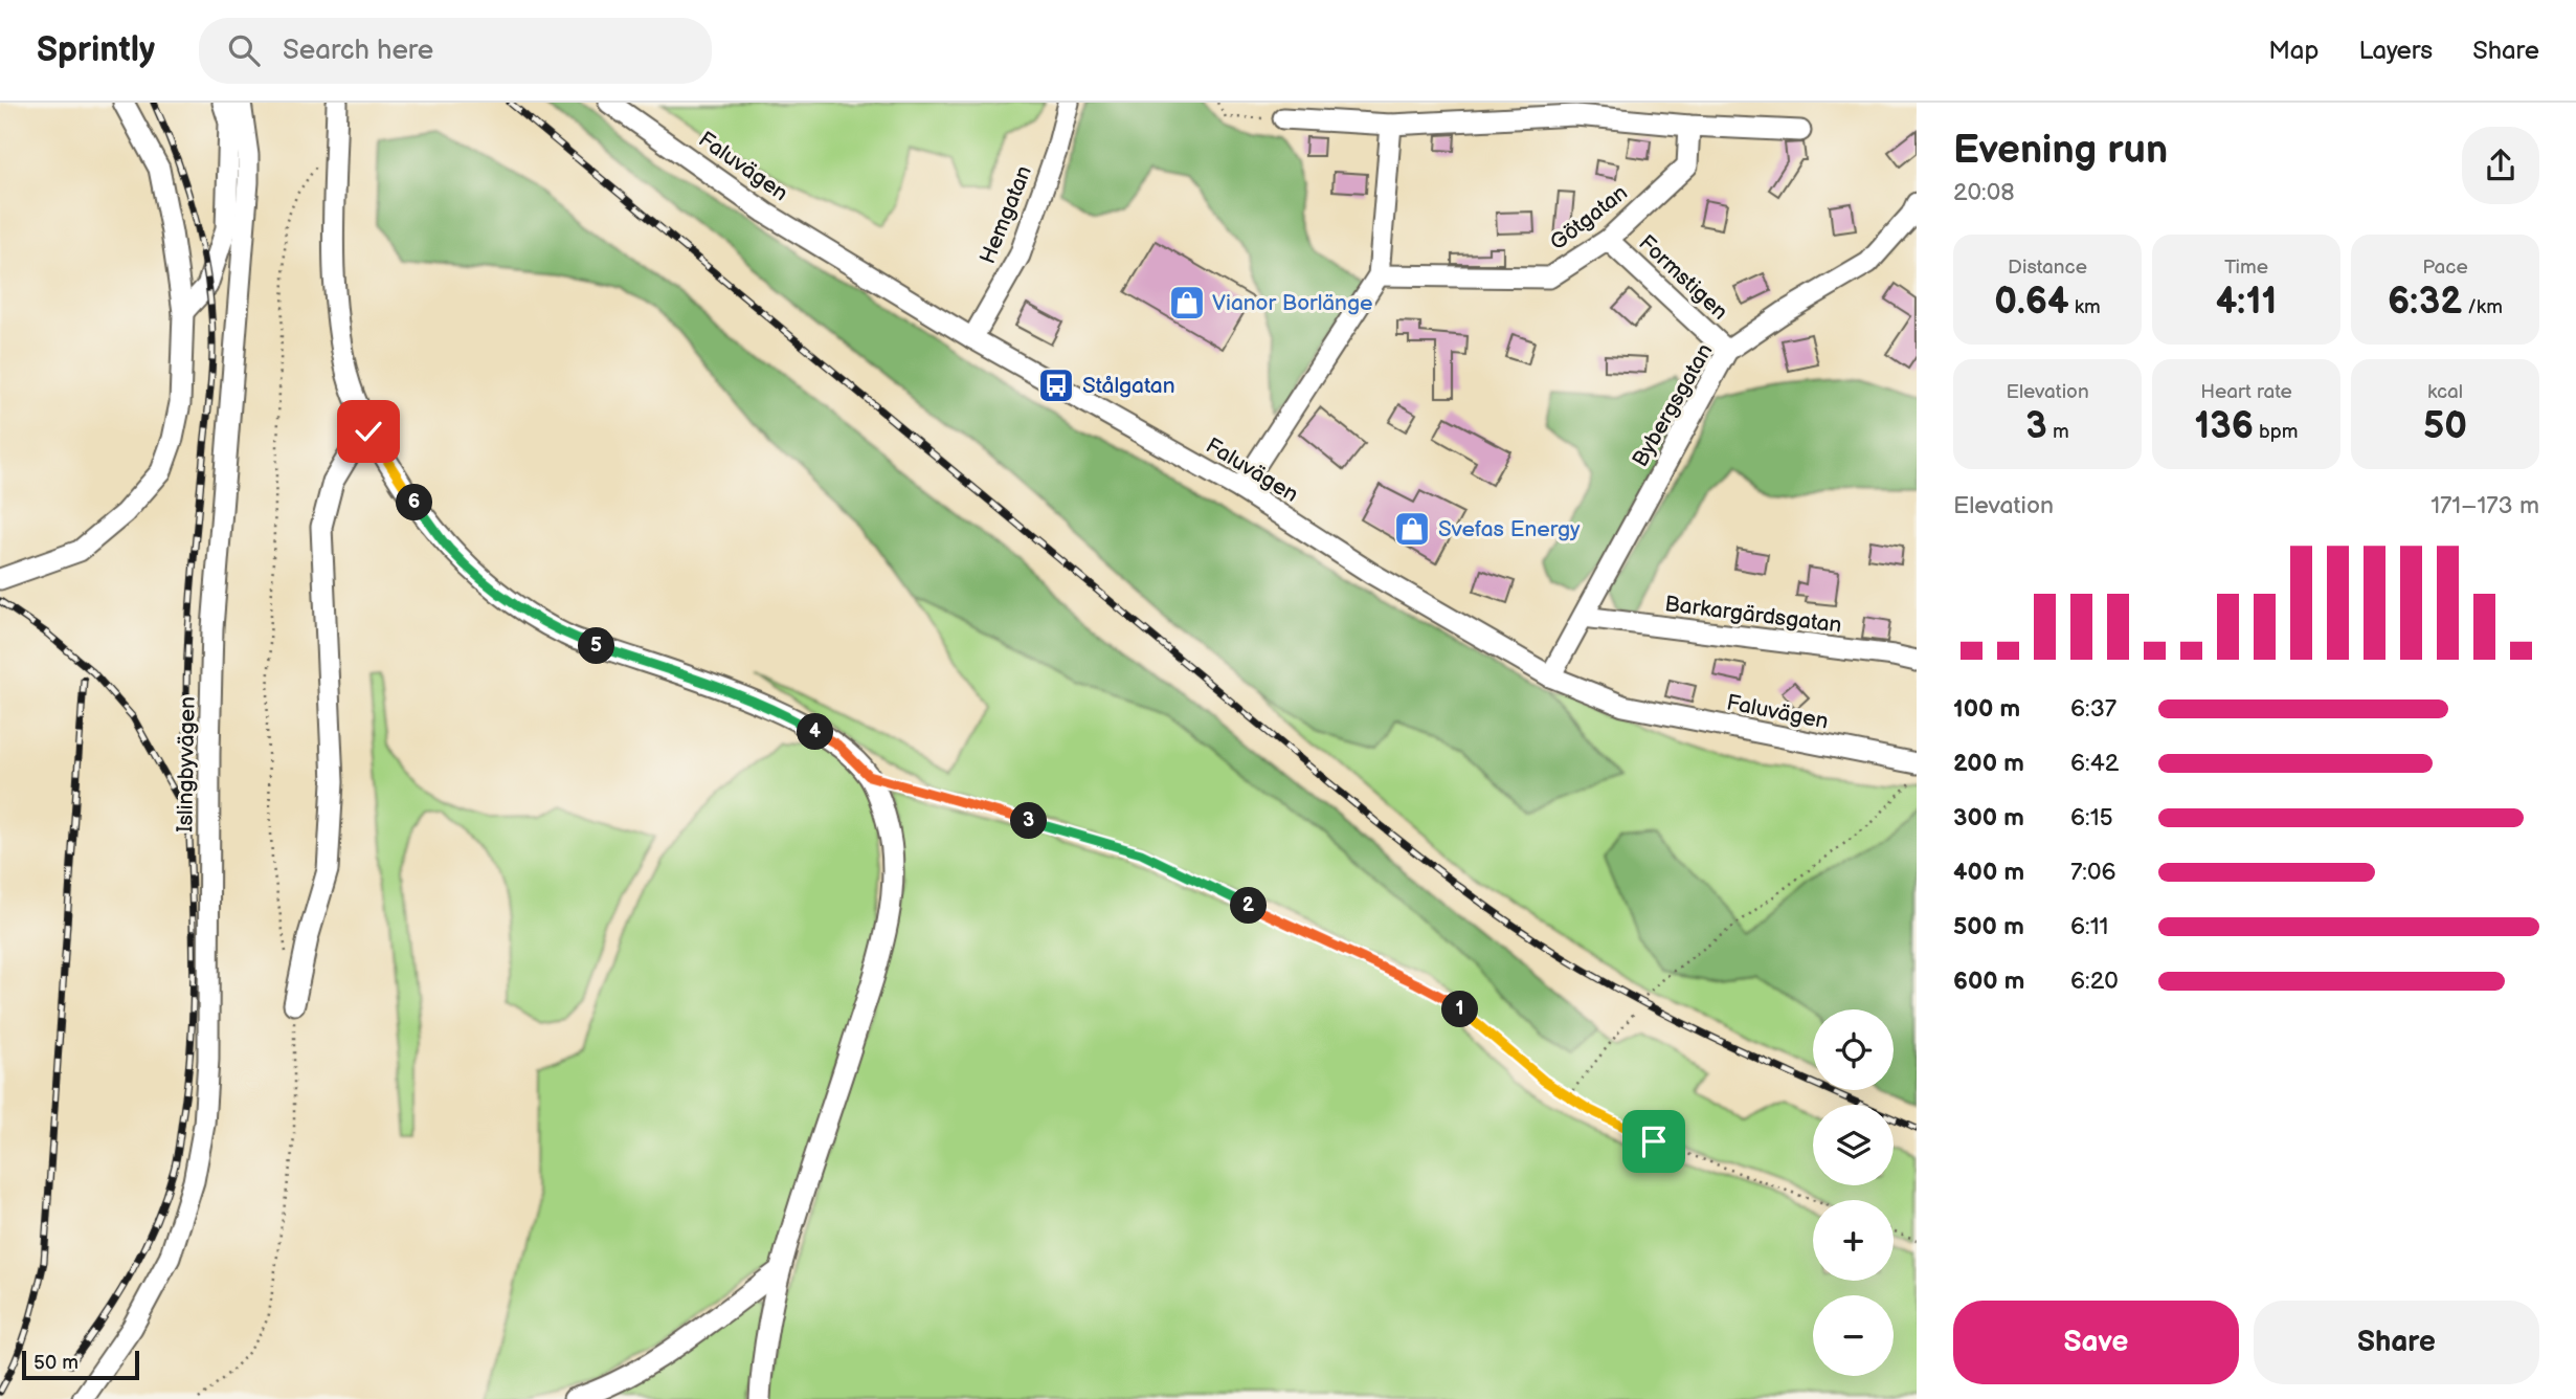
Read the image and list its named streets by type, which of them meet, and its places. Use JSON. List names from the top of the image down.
{
  "streets": {
    "street": [
      "Faluvägen",
      "Hemgatan",
      "Götgatan",
      "Formstigen",
      "Bybergsgatan",
      "Barkargärdsgatan",
      "Islingbyvägen"
    ]
  },
  "crossings": [
    ["Faluvägen", "Hemgatan"],
    ["Götgatan", "Formstigen"],
    ["Formstigen", "Bybergsgatan"],
    ["Bybergsgatan", "Barkargärdsgatan"]
  ],
  "places": {
    "shop": ["Vianor Borlänge", "Svefas Energy"],
    "bus stop": ["Stålgatan"]
  },
  "scale_bar": "50 m",
  "page": {
    "header": "Sprintly",
    "search": "Search here",
    "nav": ["Map", "Layers", "Share"],
    "heading": ["Evening run", "20:08"],
    "stats": [
      ["Distance", "0.64 km"],
      ["Time", "4:11"],
      ["Pace", "6:32 /km"],
      ["Elevation", "3 m"],
      ["Heart rate", "136 bpm"],
      ["kcal", "50"]
    ],
    "chart": ["Elevation", "171–173 m"],
    "pins": [
      "6",
      "5",
      "4",
      "3",
      "2",
      "1"
    ],
    "list": [
      {
        "name": "100 m",
        "note": "6:37"
      },
      {
        "name": "200 m",
        "note": "6:42"
      },
      {
        "name": "300 m",
        "note": "6:15"
      },
      {
        "name": "400 m",
        "note": "7:06"
      },
      {
        "name": "500 m",
        "note": "6:11"
      },
      {
        "name": "600 m",
        "note": "6:20"
      }
    ],
    "map_buttons": ["+", "−"],
    "buttons": ["Save", "Share"],
    "scale": "50 m"
  }
}
